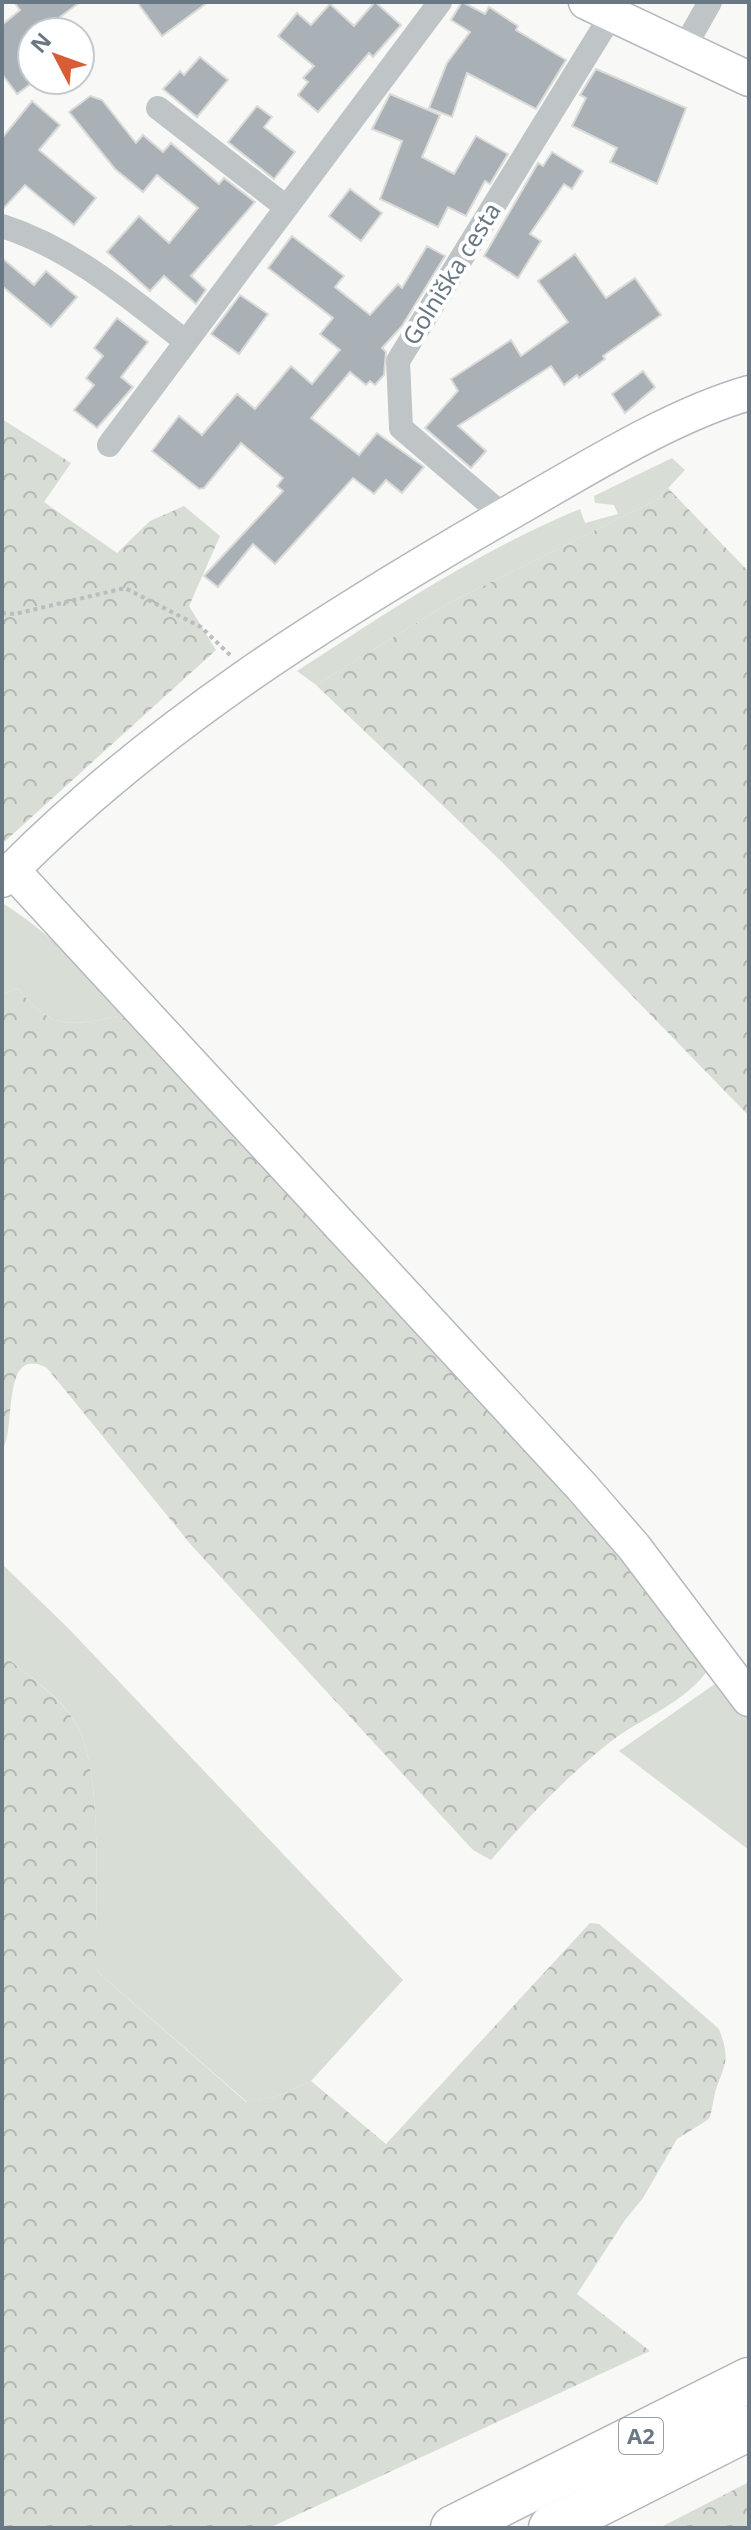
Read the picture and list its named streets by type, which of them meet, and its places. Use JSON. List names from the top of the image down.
{
  "streets": {
    "highway": ["A2"],
    "street": ["Golniška cesta"]
  },
  "north": "top left"
}
